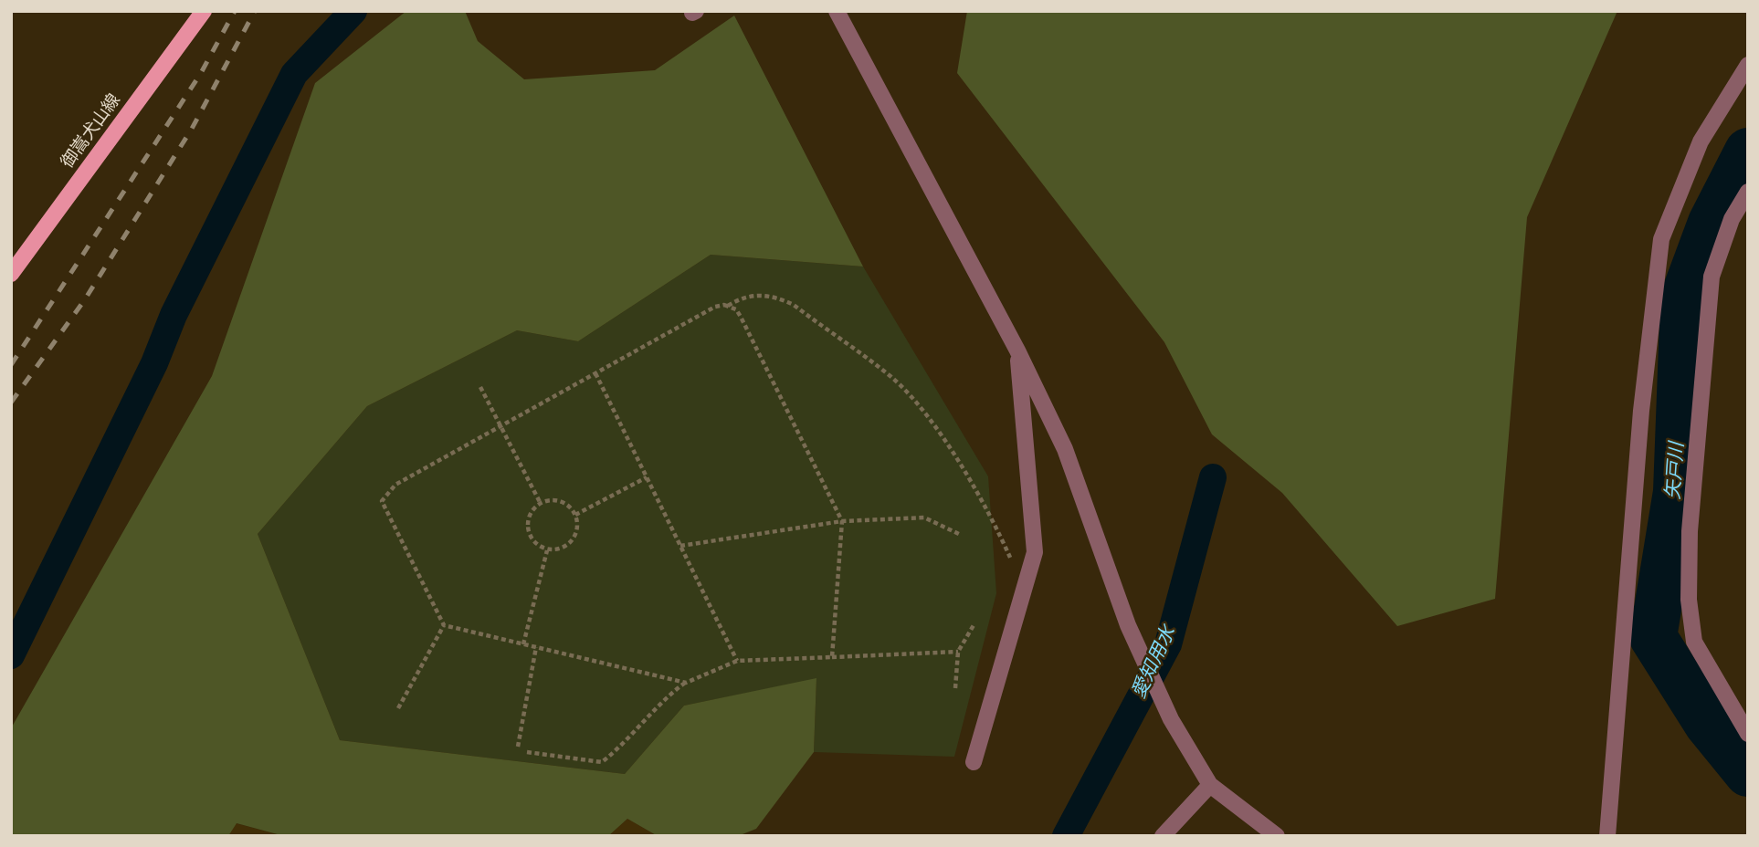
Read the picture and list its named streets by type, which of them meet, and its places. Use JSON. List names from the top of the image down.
{
  "streets": {
    "main road": ["御嵩犬山線"]
  },
  "water": ["矢戸川", "愛知用水"]
}
